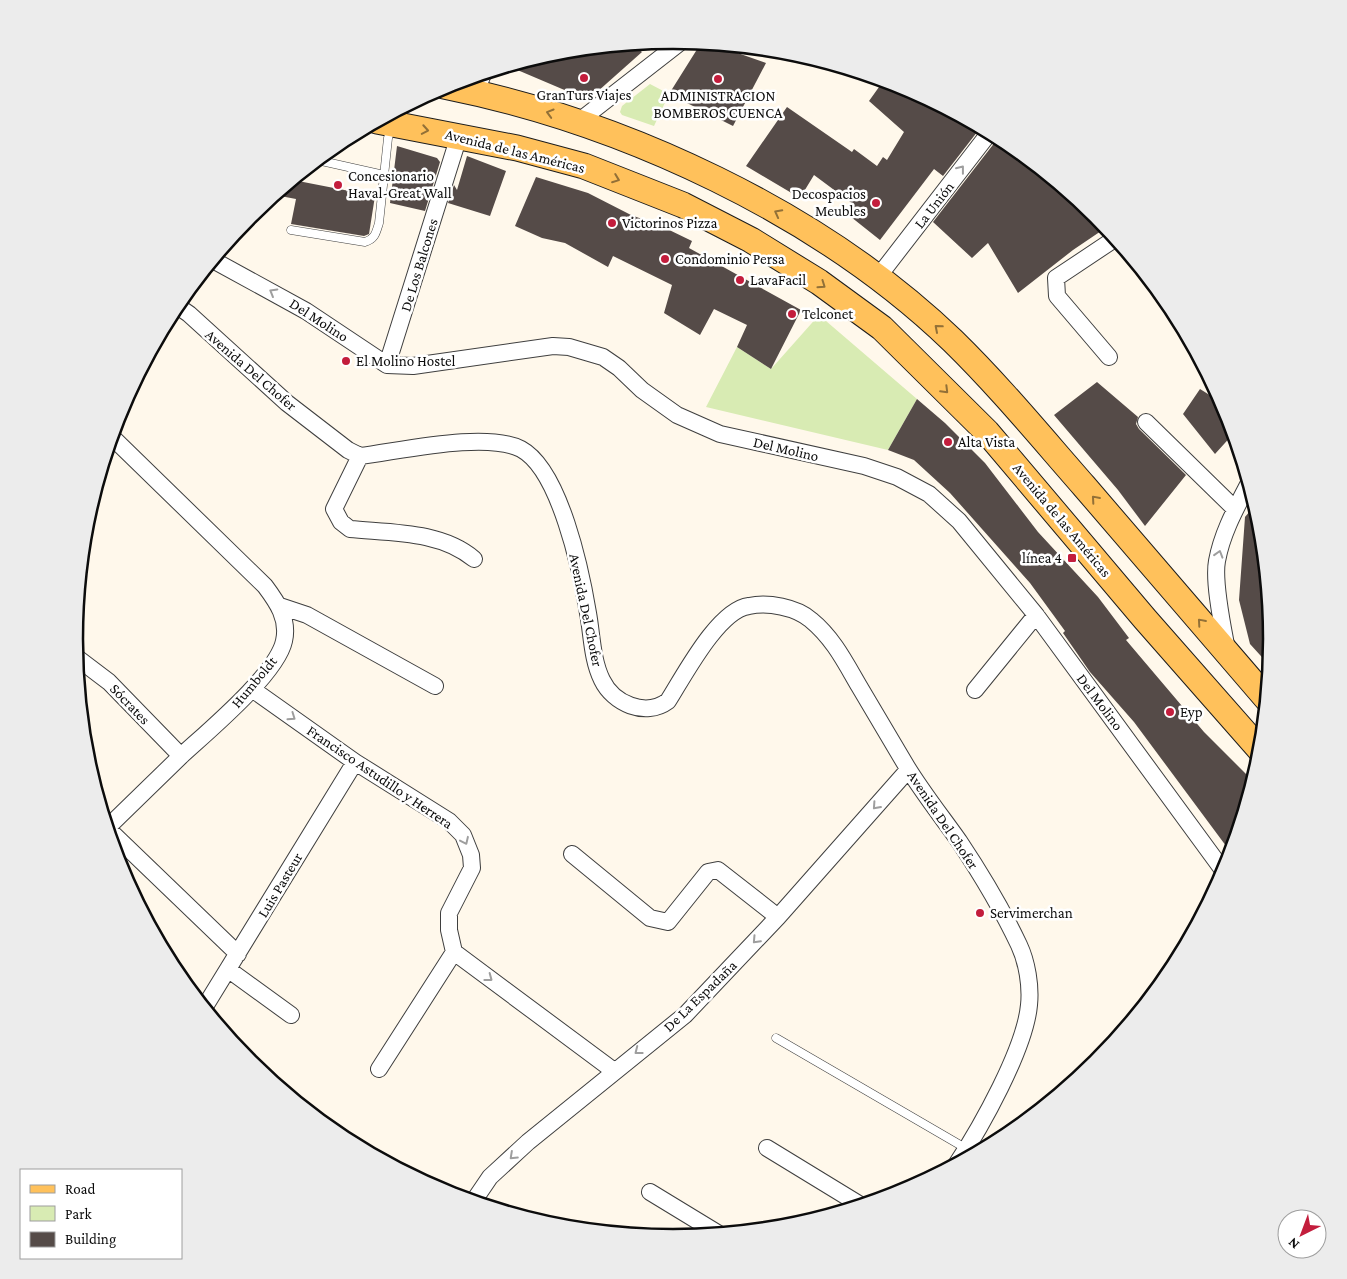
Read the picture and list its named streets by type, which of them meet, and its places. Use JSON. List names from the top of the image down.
{
  "streets": {
    "main road": ["Avenida de las Américas"],
    "street": [
      "La Unión",
      "De Los Balcones",
      "Del Molino",
      "Avenida Del Chofer",
      "Humboldt",
      "Sócrates",
      "Francisco Astudillo y Herrera",
      "Luis Pasteur",
      "De La Espadaña"
    ]
  },
  "crossings": [
    ["Avenida de las Américas", "De Los Balcones"],
    ["De Los Balcones", "Del Molino"],
    ["Avenida Del Chofer", "De La Espadaña"],
    ["Humboldt", "Sócrates"],
    ["Humboldt", "Francisco Astudillo y Herrera"],
    ["Francisco Astudillo y Herrera", "Luis Pasteur"]
  ],
  "one_way": ["La Unión", "De La Espadaña"],
  "places": {
    "other": [
      "GranTurs Viajes",
      "ADMINISTRACION BOMBEROS CUENCA",
      "Concesionario Haval-Great Wall",
      "Decospacios Meubles",
      "Victorinos Pizza",
      "Condominio Persa",
      "LavaFacil",
      "Telconet",
      "El Molino Hostel",
      "Alta Vista",
      "Eyp",
      "Servimerchan"
    ],
    "transit": ["línea 4"]
  },
  "legend": ["Road", "Park", "Building"],
  "north": "bottom left"
}
